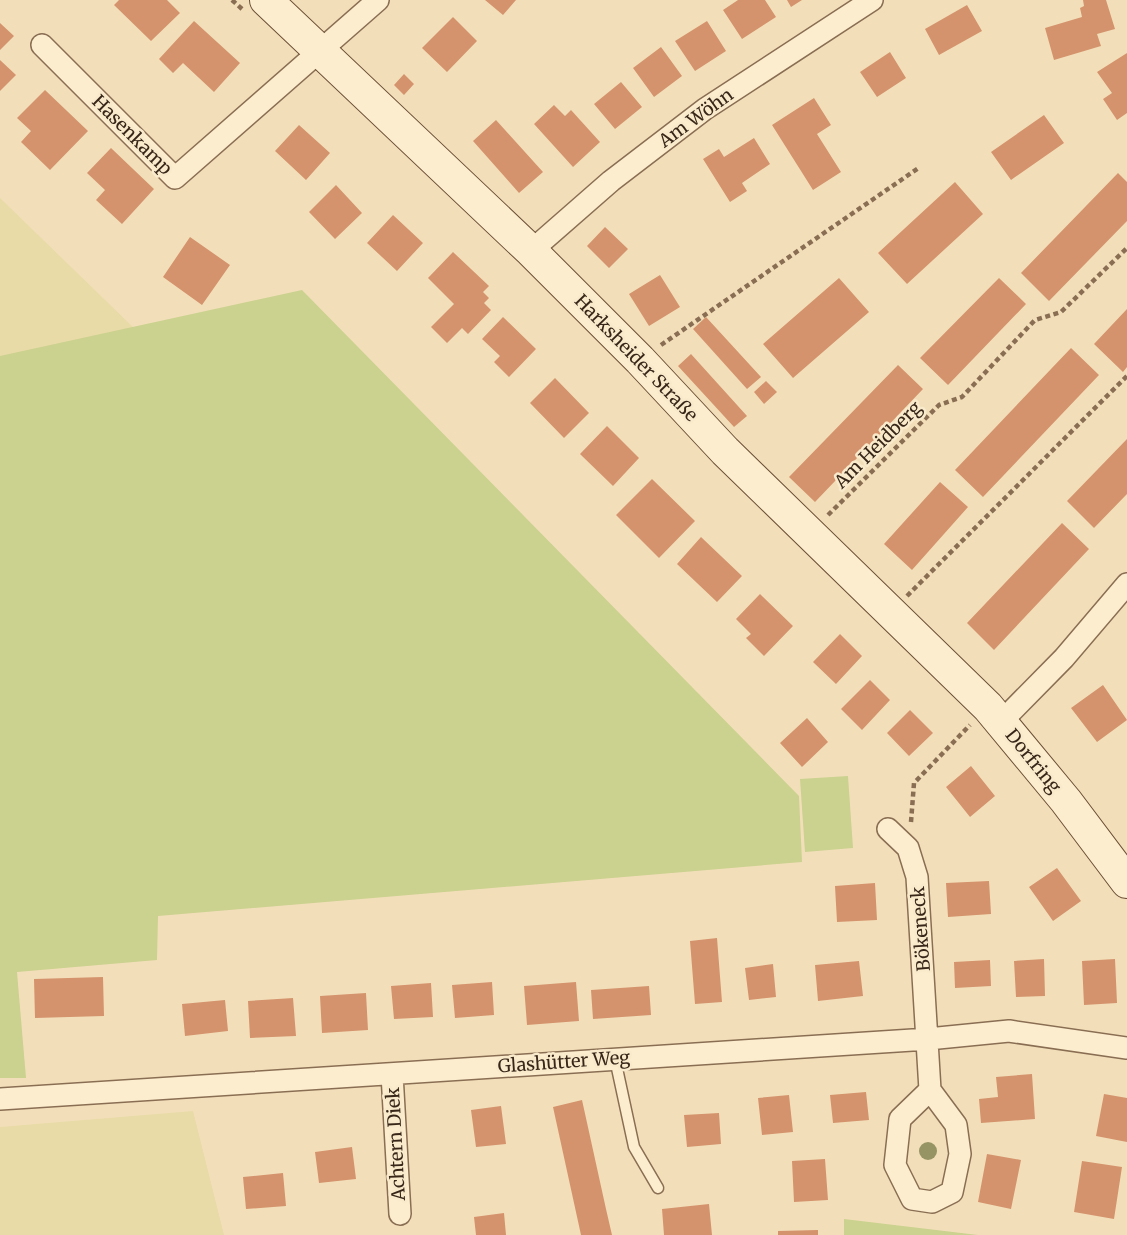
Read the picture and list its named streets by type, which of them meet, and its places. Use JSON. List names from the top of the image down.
{
  "streets": {
    "street": [
      "Am Wöhn",
      "Hasenkamp",
      "Harksheider Straße",
      "Dorfring",
      "Bökeneck",
      "Glashütter Weg",
      "Achtern Diek"
    ],
    "path": ["Am Heidberg"]
  },
  "crossings": [
    ["Am Wöhn", "Harksheider Straße"],
    ["Hasenkamp", "Harksheider Straße"],
    ["Harksheider Straße", "Am Heidberg"],
    ["Harksheider Straße", "Dorfring"],
    ["Bökeneck", "Glashütter Weg"],
    ["Glashütter Weg", "Achtern Diek"]
  ]
}
